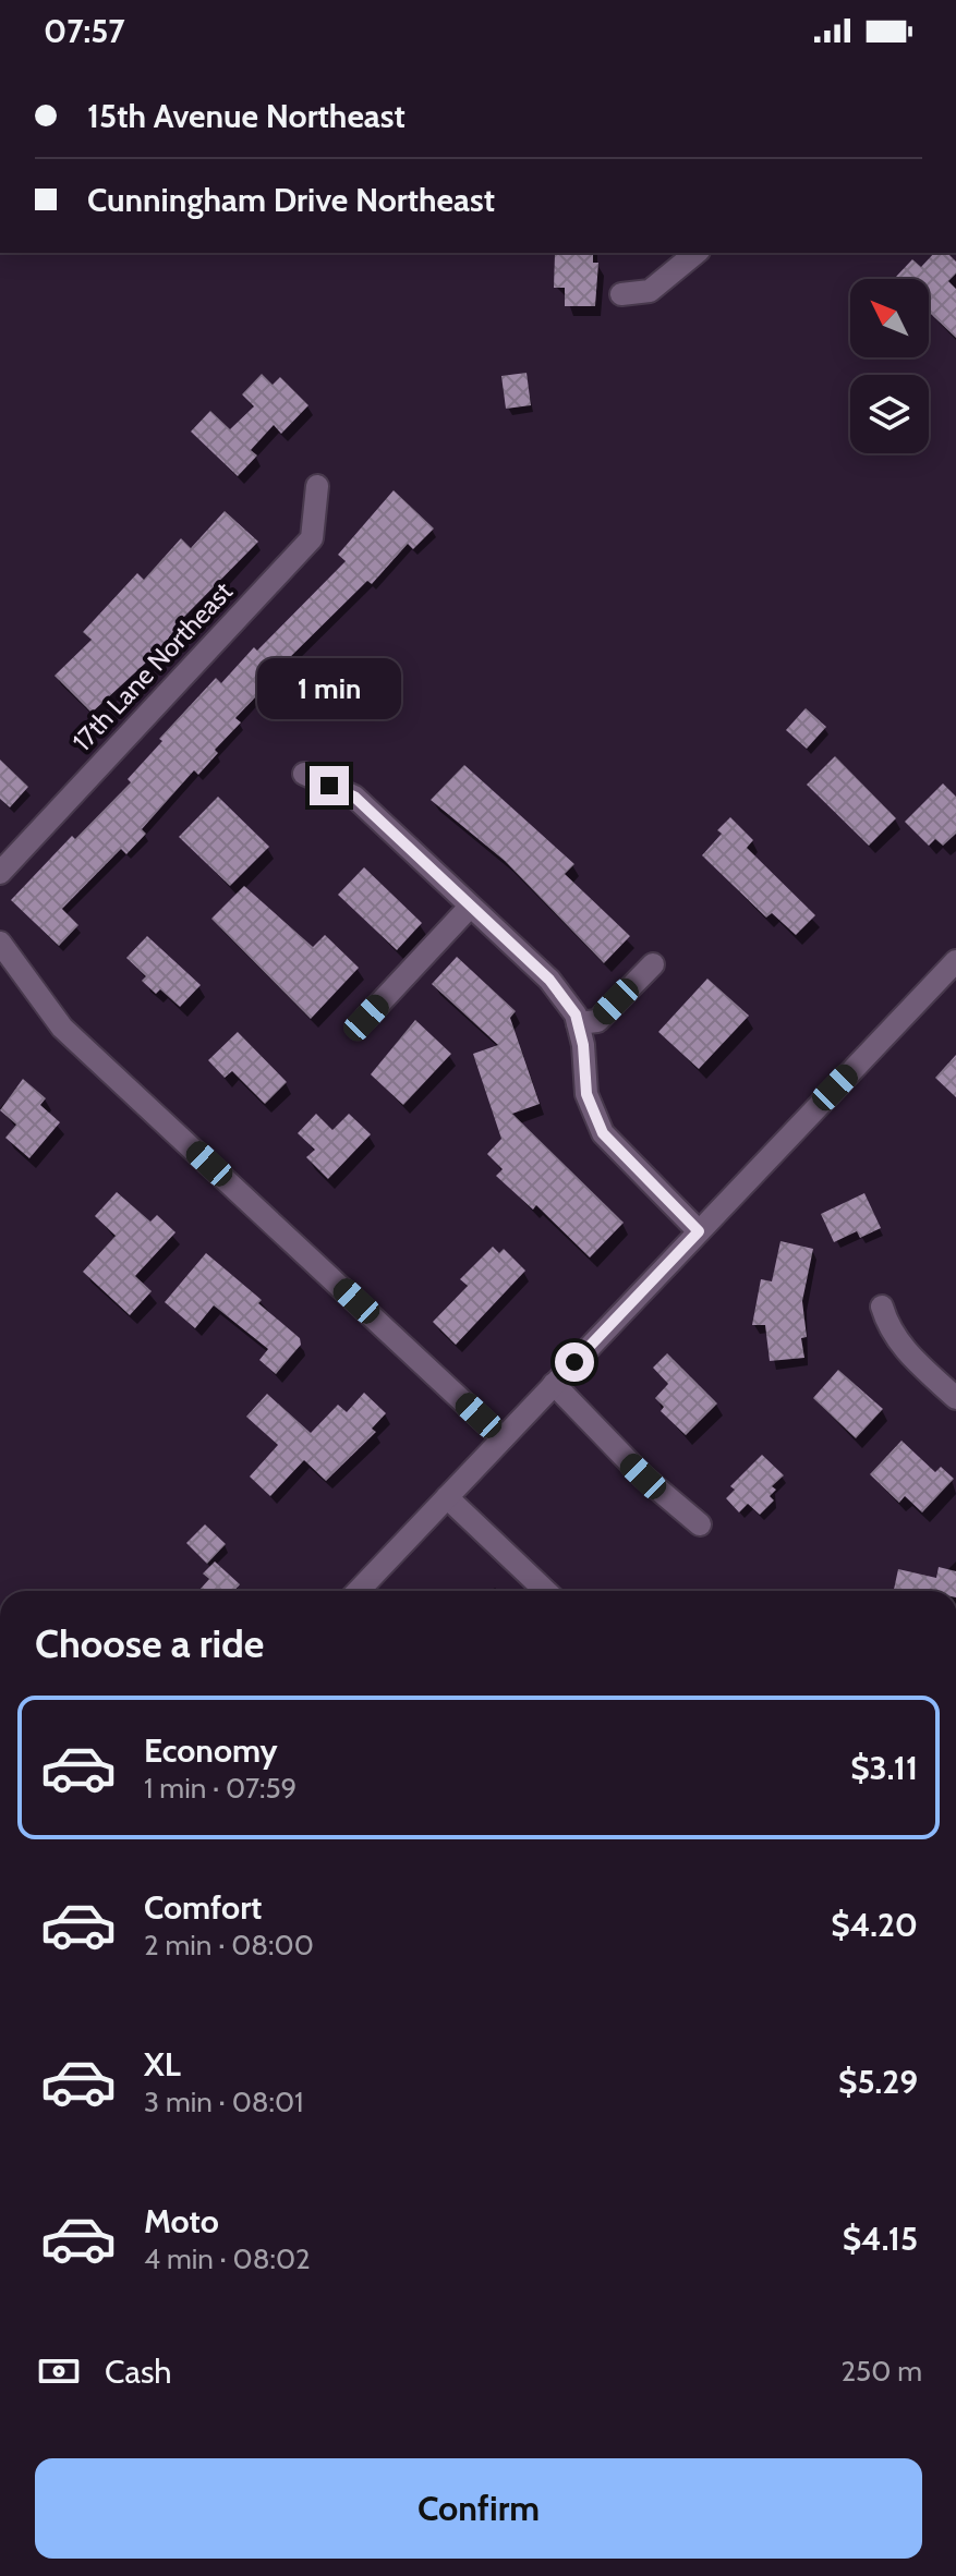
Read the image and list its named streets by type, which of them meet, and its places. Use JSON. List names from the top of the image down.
{
  "streets": {
    "street": ["17th Lane Northeast"]
  },
  "north": "top left",
  "page": {
    "status": "07:57",
    "banner": ["15th Avenue Northeast", "Cunningham Drive Northeast"],
    "bubble": "1 min",
    "heading": "Choose a ride",
    "list": [
      {
        "name": "Economy",
        "note": "1 min · 07:59",
        "value": "$3.11"
      },
      {
        "name": "Comfort",
        "note": "2 min · 08:00",
        "value": "$4.20"
      },
      {
        "name": "XL",
        "note": "3 min · 08:01",
        "value": "$5.29"
      },
      {
        "name": "Moto",
        "note": "4 min · 08:02",
        "value": "$4.15"
      }
    ],
    "pay": ["Cash", "250 m"],
    "buttons": "Confirm"
  }
}
